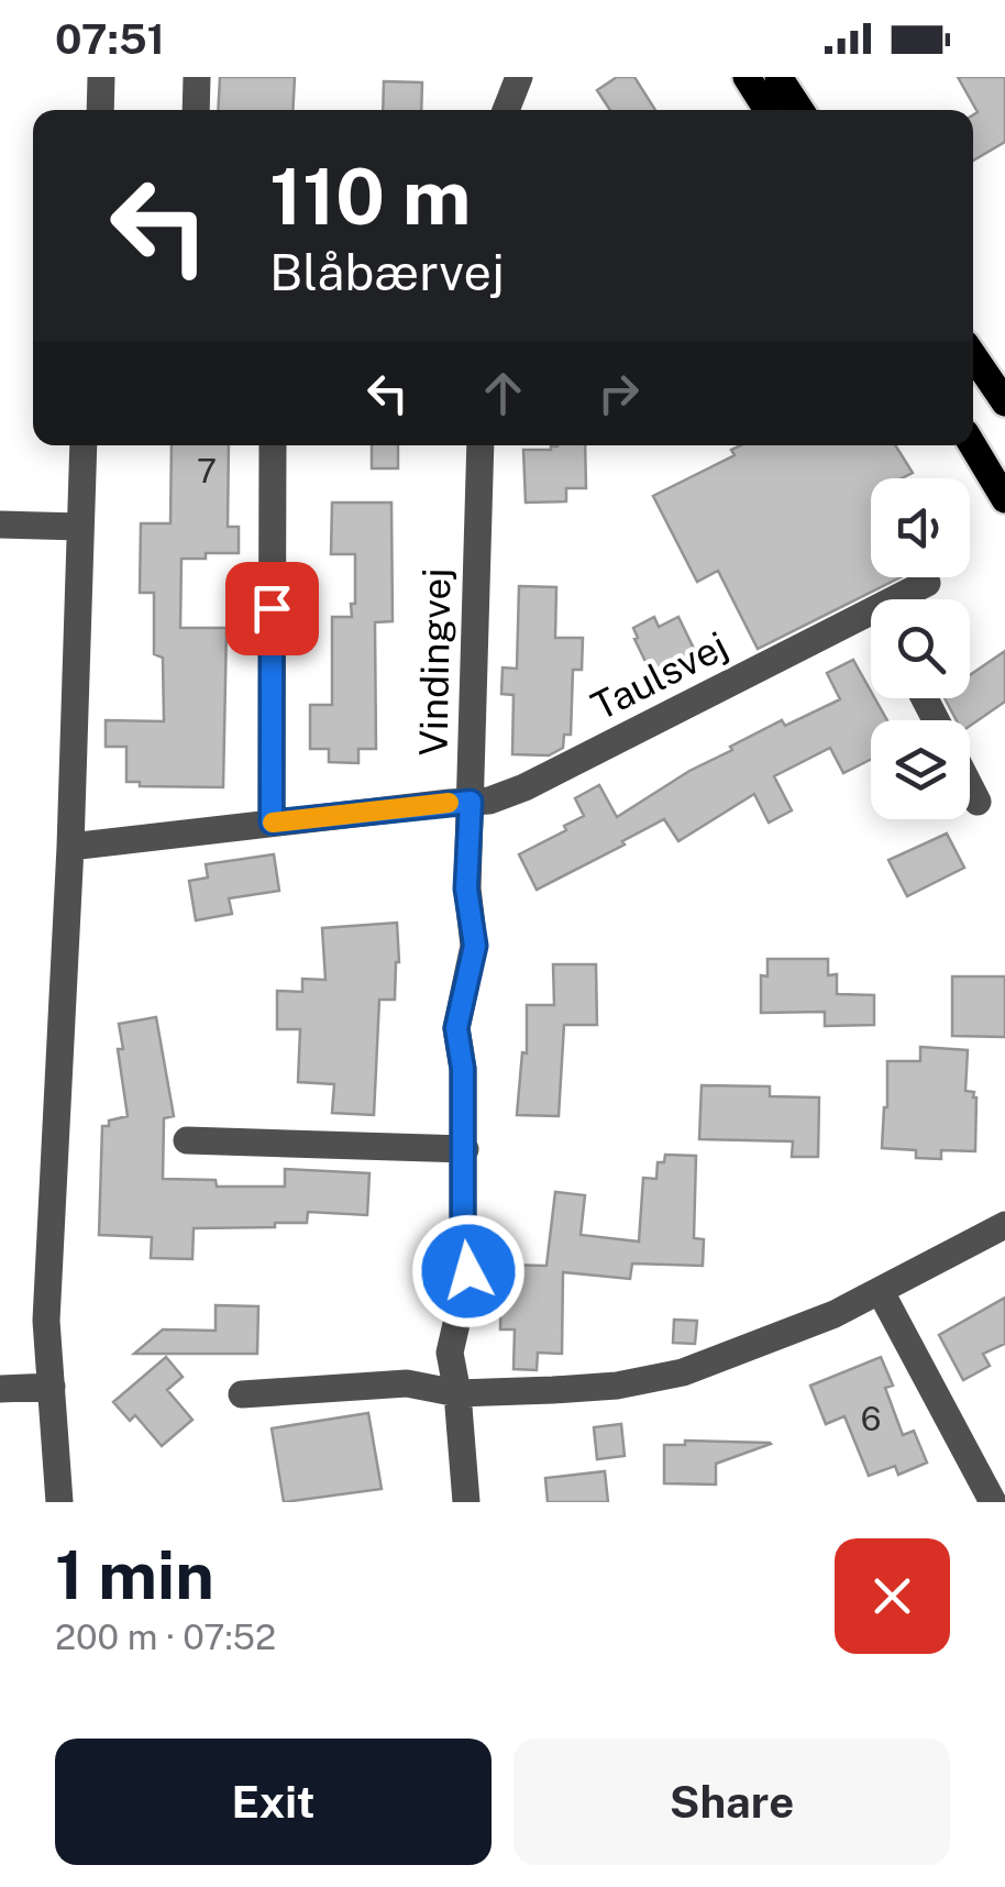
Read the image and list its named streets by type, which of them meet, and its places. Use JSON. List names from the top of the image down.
{
  "streets": {
    "street": ["Vindingvej", "Taulsvej"]
  },
  "crossings": [
    ["Vindingvej", "Taulsvej"]
  ],
  "house_numbers": ["7", "6"],
  "page": {
    "status": "07:51",
    "turn": ["110 m", "Blåbærvej"],
    "heading": ["1 min", "200 m · 07:52"],
    "buttons": ["Exit", "Share"]
  }
}
